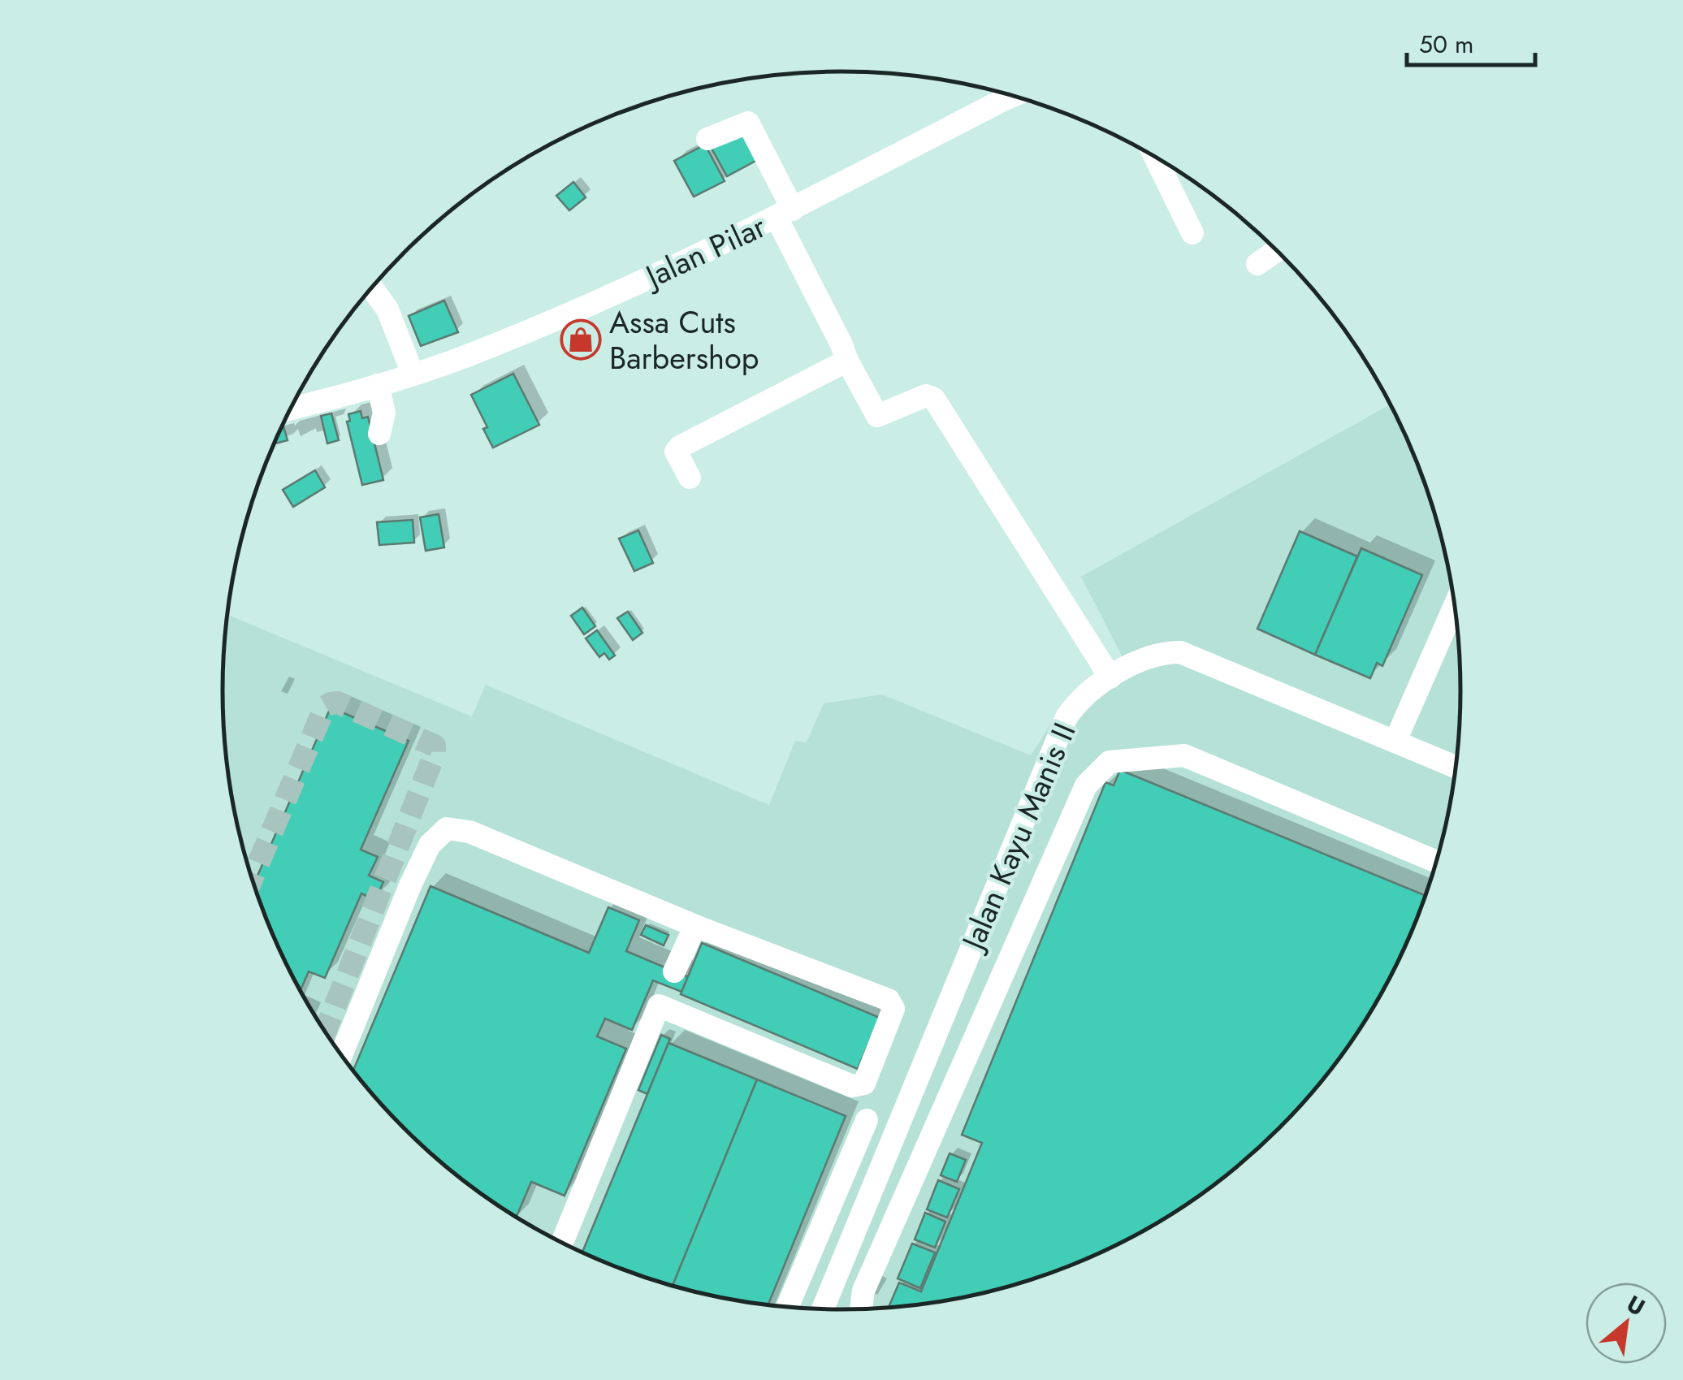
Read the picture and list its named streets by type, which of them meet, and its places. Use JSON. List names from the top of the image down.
{
  "streets": {
    "street": ["Jalan Pilar", "Jalan Kayu Manis II"]
  },
  "places": {
    "shop": ["Assa Cuts Barbershop"]
  },
  "scale_bar": "50 m",
  "north": "top right"
}
